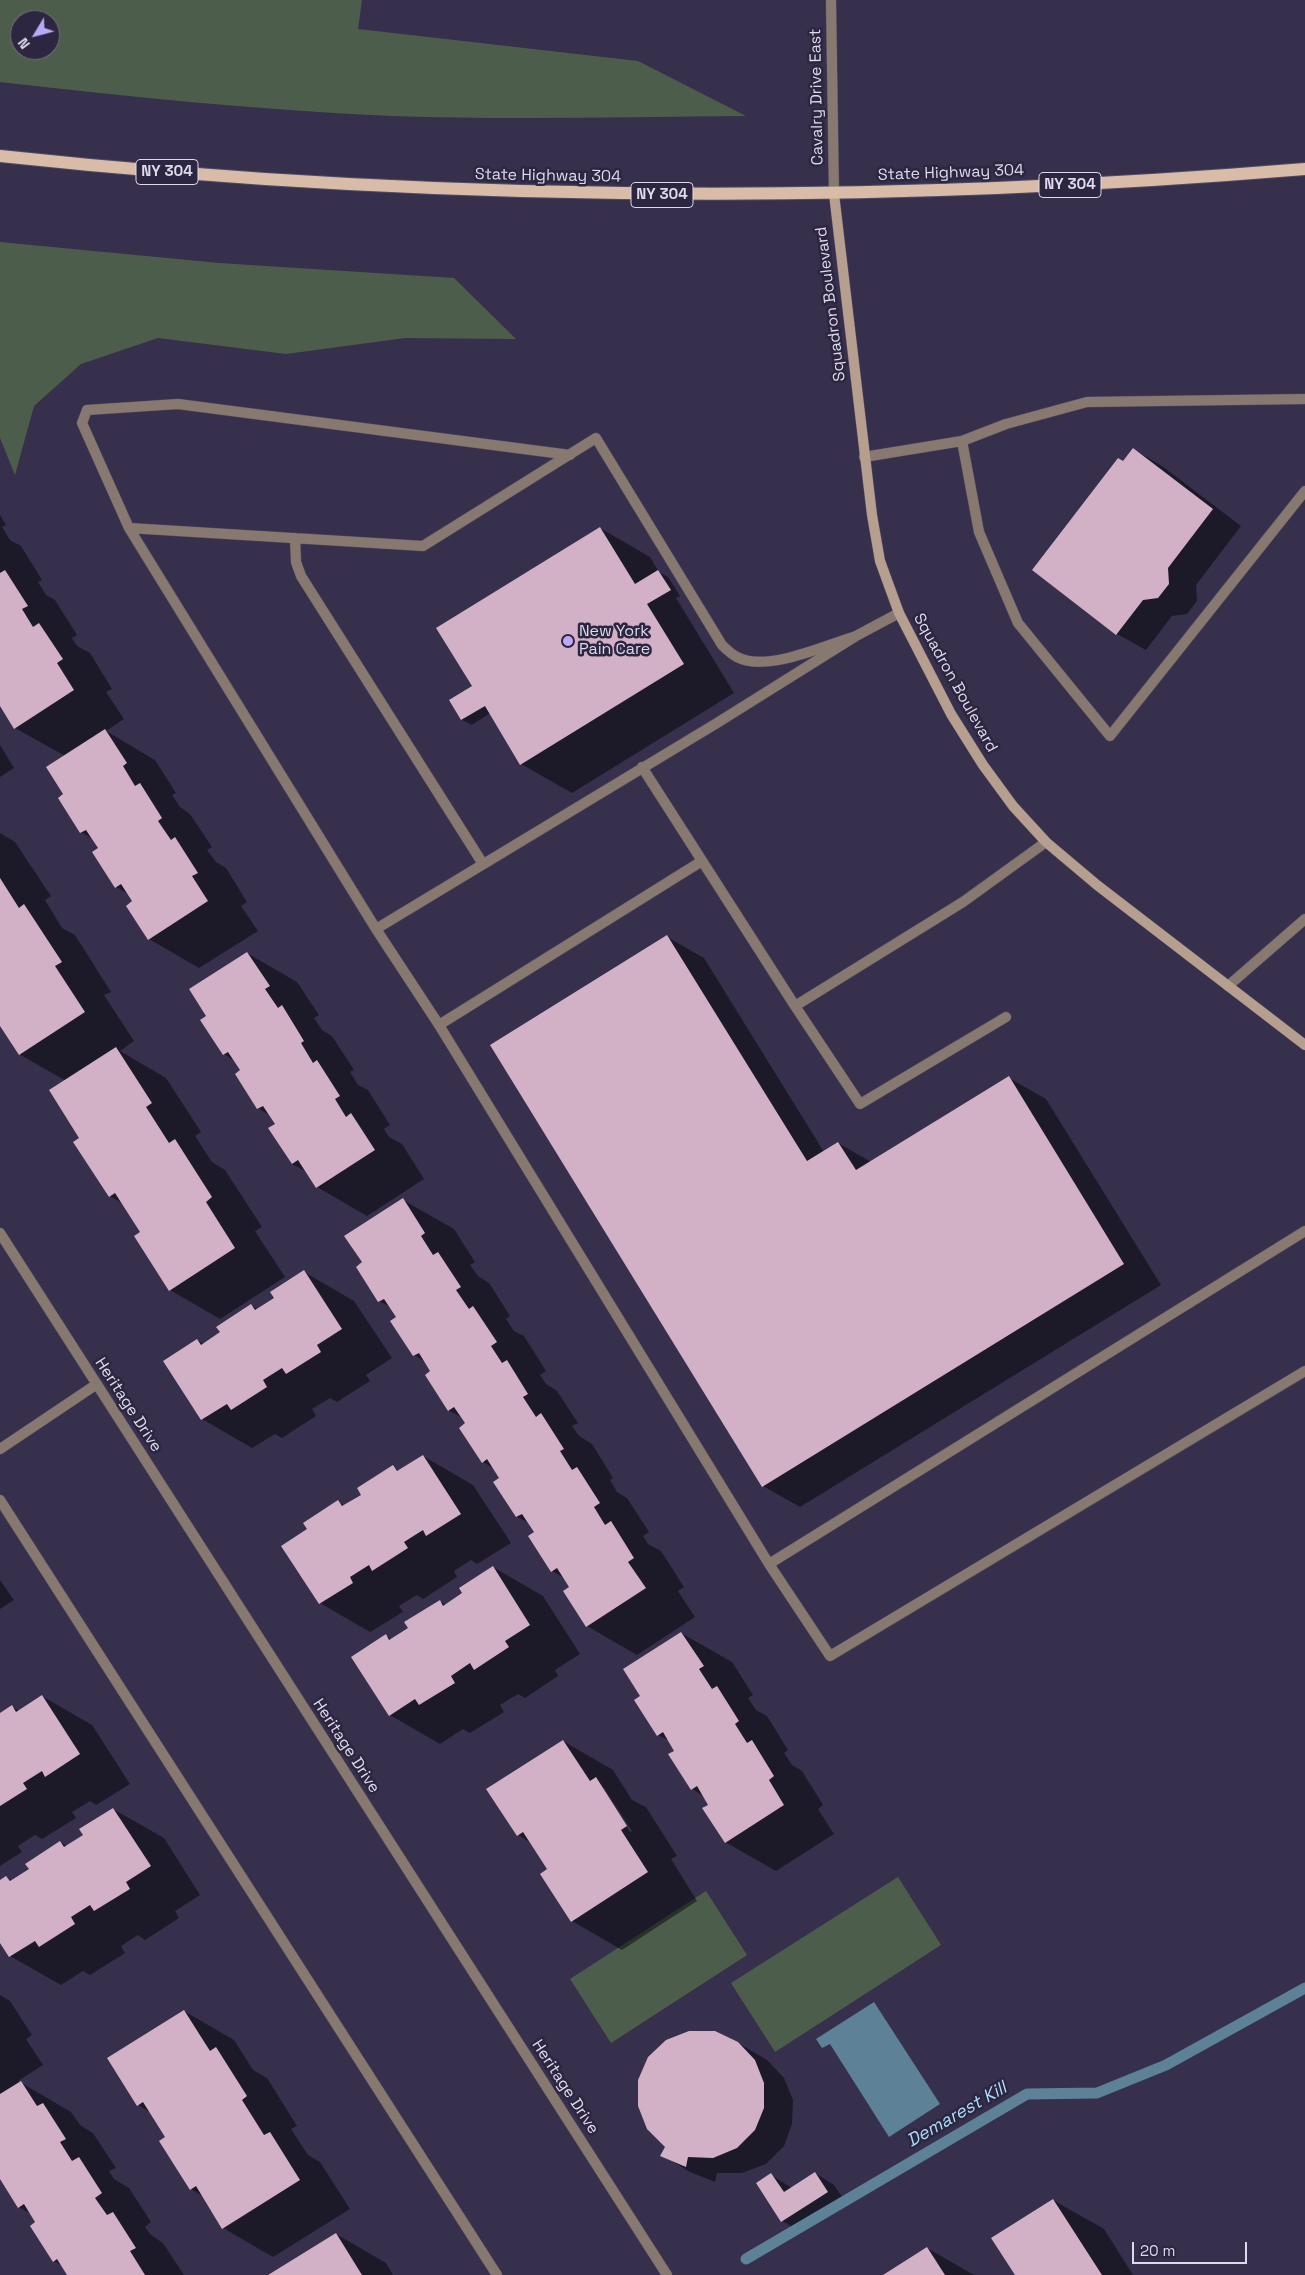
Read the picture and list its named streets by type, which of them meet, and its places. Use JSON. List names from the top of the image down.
{
  "streets": {
    "main road": ["NY 304", "State Highway 304"],
    "street": ["Cavalry Drive East", "Squadron Boulevard", "Heritage Drive"]
  },
  "crossings": [
    ["Cavalry Drive East", "State Highway 304"],
    ["Cavalry Drive East", "Squadron Boulevard"],
    ["State Highway 304", "Squadron Boulevard"]
  ],
  "water": ["Demarest Kill"],
  "places": ["New York Pain Care"],
  "scale_bar": "20 m",
  "north": "bottom left"
}
